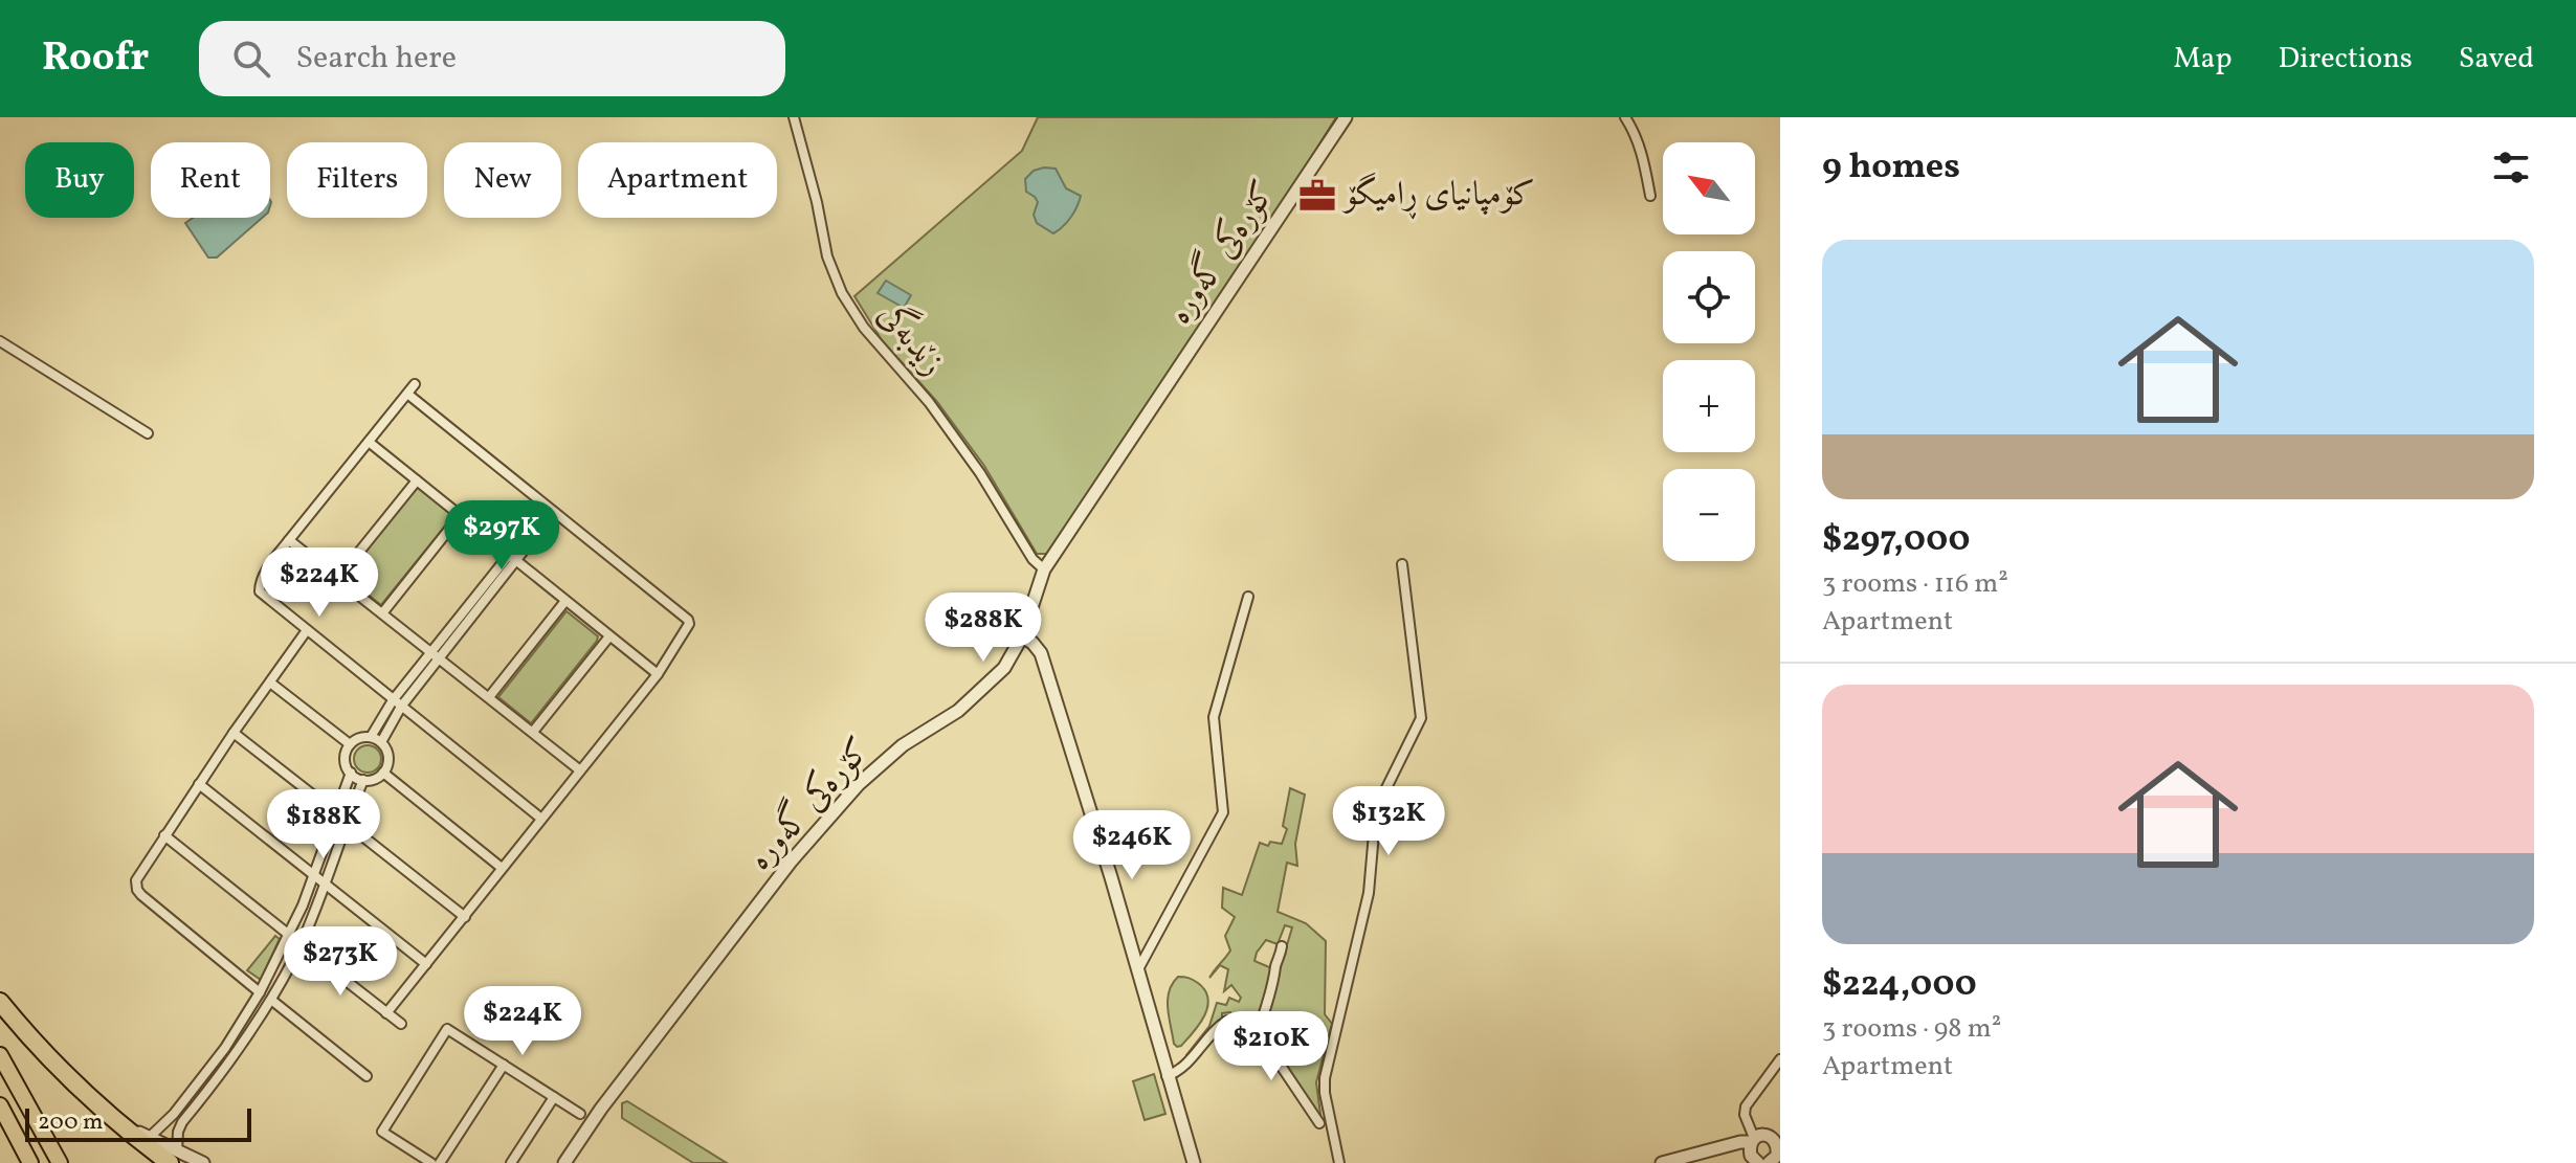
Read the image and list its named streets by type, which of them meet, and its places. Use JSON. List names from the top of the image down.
{
  "streets": {
    "street": ["کۆرەکی گەورە", "زێدبەگی"]
  },
  "crossings": [
    ["کۆرەکی گەورە", "زێدبەگی"]
  ],
  "places": {
    "office": ["کۆمپانیای ڕامیگۆ"]
  },
  "scale_bar": "200 m",
  "north": "top left",
  "page": {
    "header": "Roofr",
    "search": "Search here",
    "nav": ["Map", "Directions", "Saved"],
    "heading": "9 homes",
    "map_buttons": ["+", "−"],
    "chip": [
      "Buy",
      "Rent",
      "Filters",
      "New",
      "Apartment"
    ],
    "list": [
      {
        "name": "$297,000",
        "note": "3 rooms · 116 m² · Apartment"
      },
      {
        "name": "$224,000",
        "note": "3 rooms · 98 m² · Apartment"
      }
    ],
    "price": [
      "$297K",
      "$224K",
      "$288K",
      "$132K",
      "$188K",
      "$246K",
      "$273K",
      "$224K",
      "$210K"
    ],
    "scale": "200 m"
  }
}
